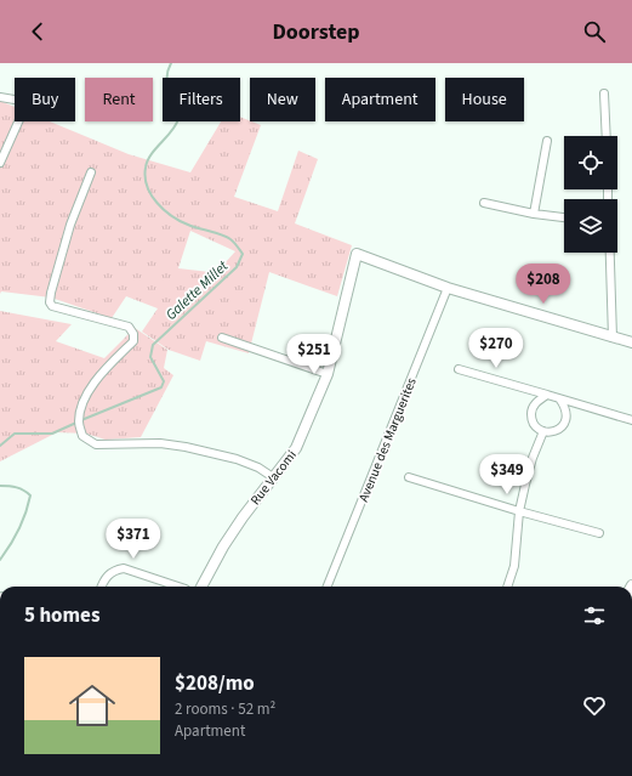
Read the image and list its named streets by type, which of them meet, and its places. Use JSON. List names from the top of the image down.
{
  "streets": {
    "street": ["Avenue des Marguerites", "Rue Vacomi"]
  },
  "crossings": [
    ["Avenue des Marguerites", "Rue Vacomi"]
  ],
  "water": ["Galette Millet"],
  "page": {
    "header": "Doorstep",
    "chip": [
      "Buy",
      "Rent",
      "Filters",
      "New",
      "Apartment",
      "House"
    ],
    "price": [
      "$208",
      "$270",
      "$251",
      "$349",
      "$371"
    ],
    "heading": "5 homes",
    "list": [
      {
        "name": "$208/mo",
        "note": "2 rooms · 52 m² · Apartment"
      }
    ]
  }
}
